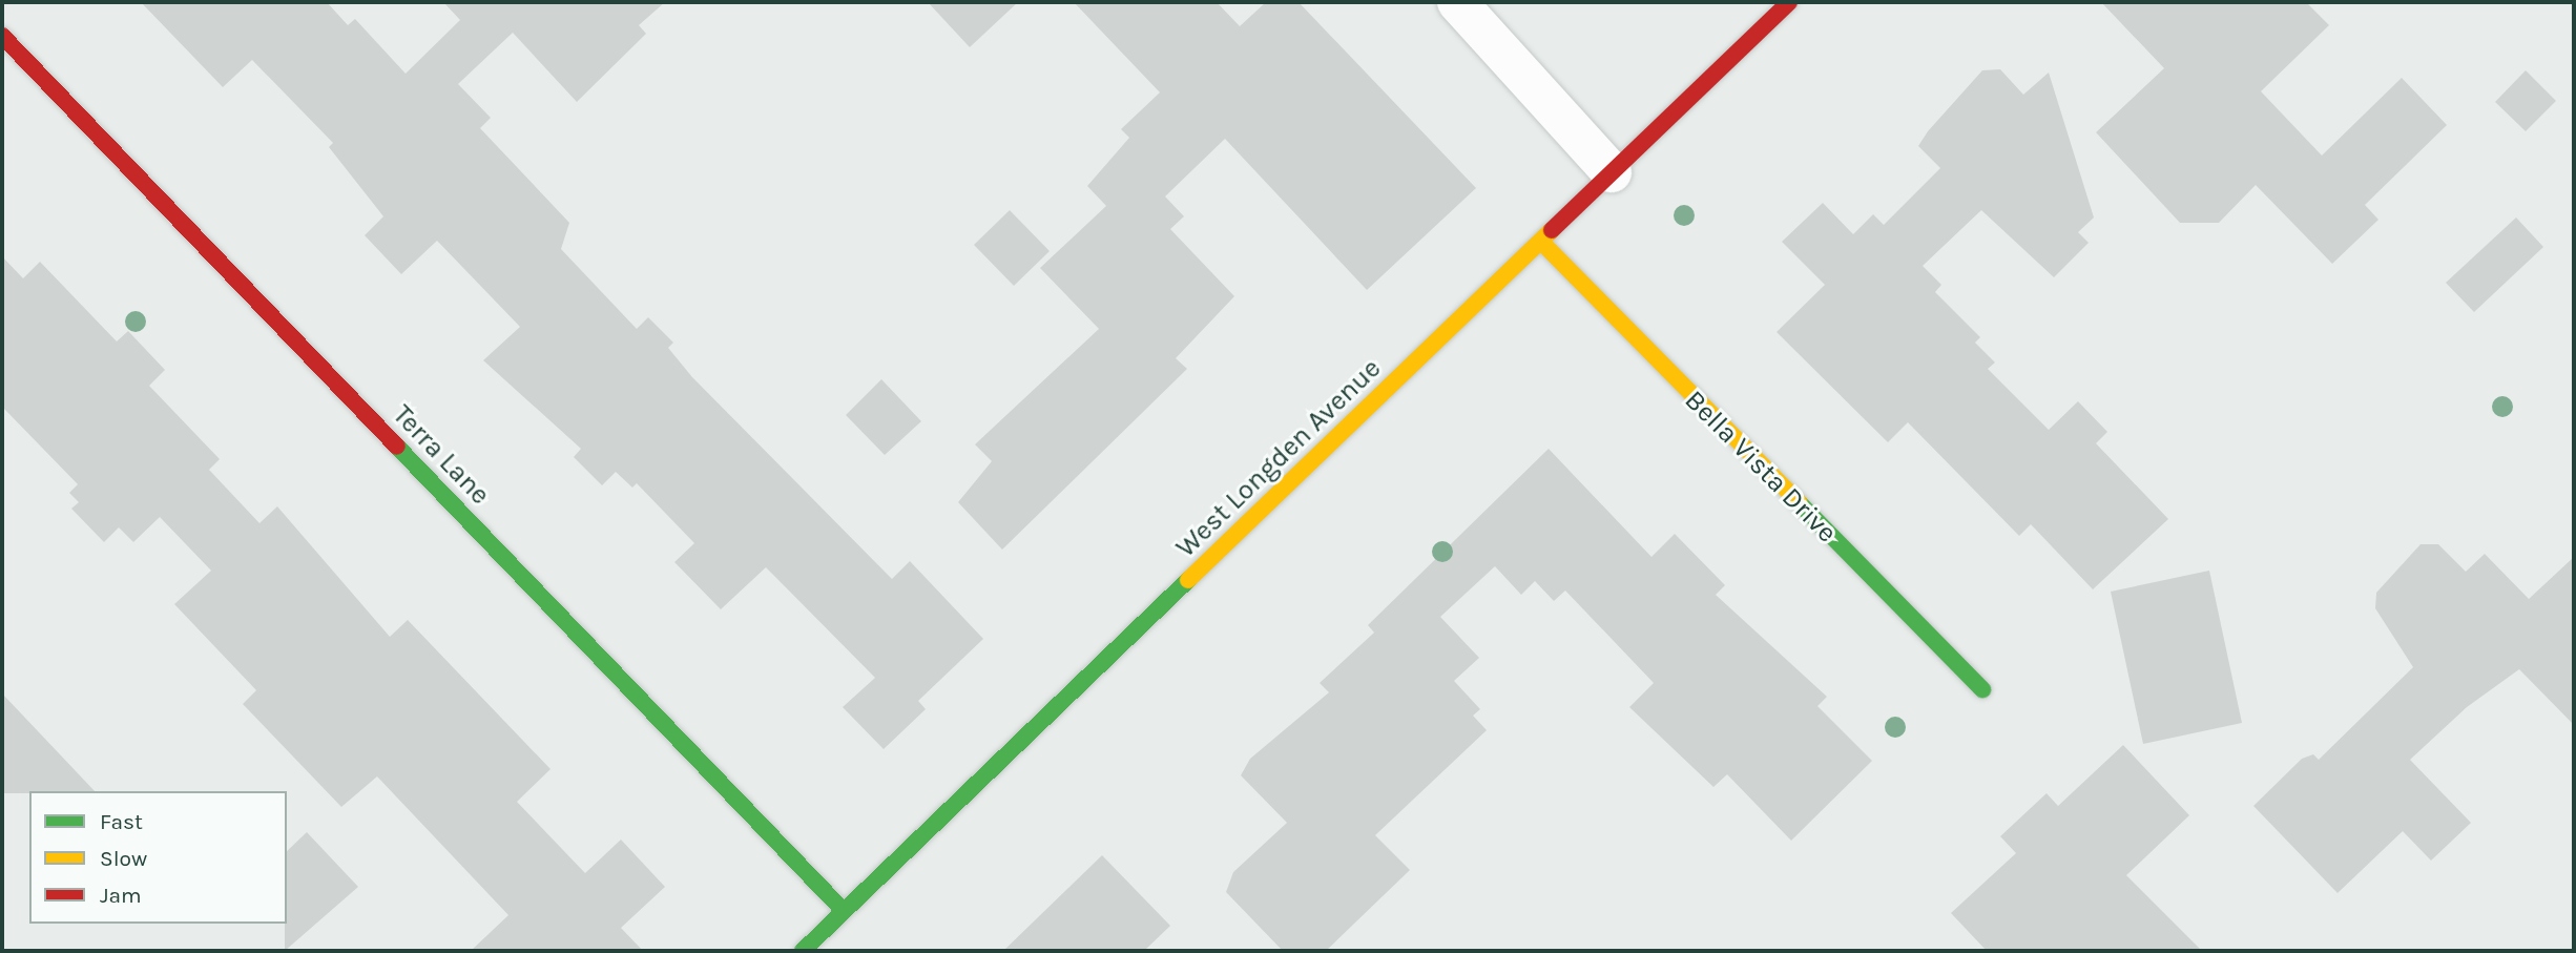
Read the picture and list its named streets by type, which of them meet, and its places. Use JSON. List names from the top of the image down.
{
  "streets": {
    "street": ["Terra Lane", "West Longden Avenue", "Bella Vista Drive"]
  },
  "crossings": [
    ["Terra Lane", "West Longden Avenue"],
    ["West Longden Avenue", "Bella Vista Drive"]
  ],
  "legend": ["Fast", "Slow", "Jam"]
}
